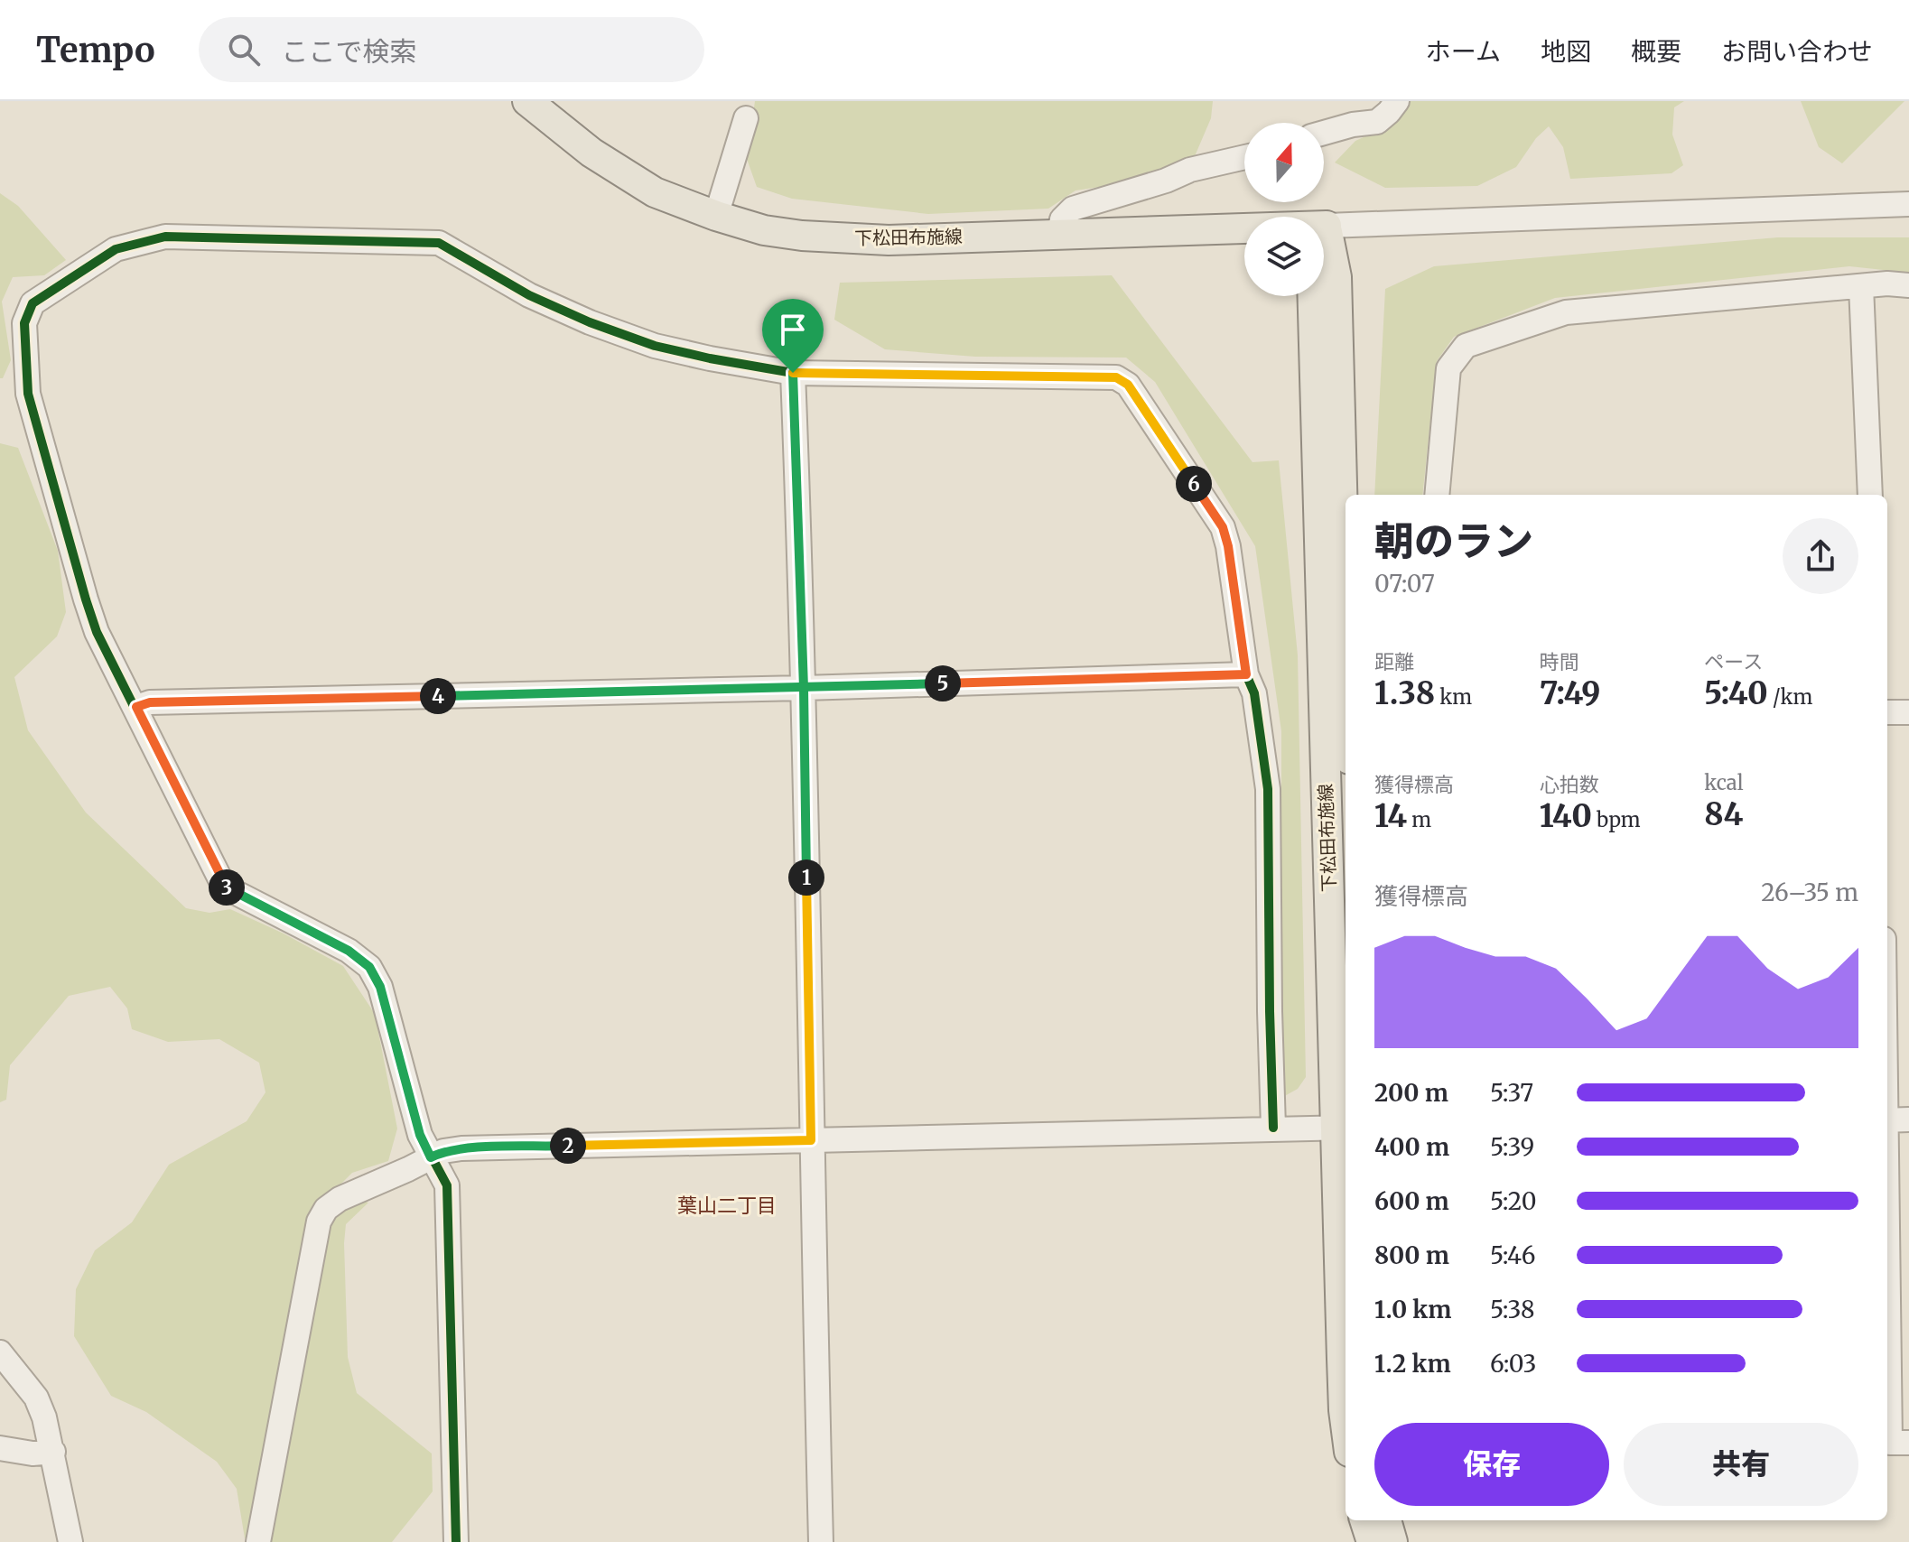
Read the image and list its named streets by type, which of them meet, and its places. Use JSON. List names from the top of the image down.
{
  "streets": {
    "main road": ["下松田布施線"]
  },
  "districts": ["葉山二丁目"],
  "north": "top",
  "page": {
    "header": "Tempo",
    "search": "ここで検索",
    "nav": [
      "ホーム",
      "地図",
      "概要",
      "お問い合わせ"
    ],
    "pins": [
      "6",
      "5",
      "4",
      "1",
      "3",
      "2"
    ],
    "heading": ["朝のラン", "07:07"],
    "stats": [
      ["距離", "1.38 km"],
      ["時間", "7:49"],
      ["ペース", "5:40 /km"],
      ["獲得標高", "14 m"],
      ["心拍数", "140 bpm"],
      ["kcal", "84"]
    ],
    "chart": ["獲得標高", "26–35 m"],
    "list": [
      {
        "name": "200 m",
        "note": "5:37"
      },
      {
        "name": "400 m",
        "note": "5:39"
      },
      {
        "name": "600 m",
        "note": "5:20"
      },
      {
        "name": "800 m",
        "note": "5:46"
      },
      {
        "name": "1.0 km",
        "note": "5:38"
      },
      {
        "name": "1.2 km",
        "note": "6:03"
      }
    ],
    "buttons": ["保存", "共有"]
  }
}
